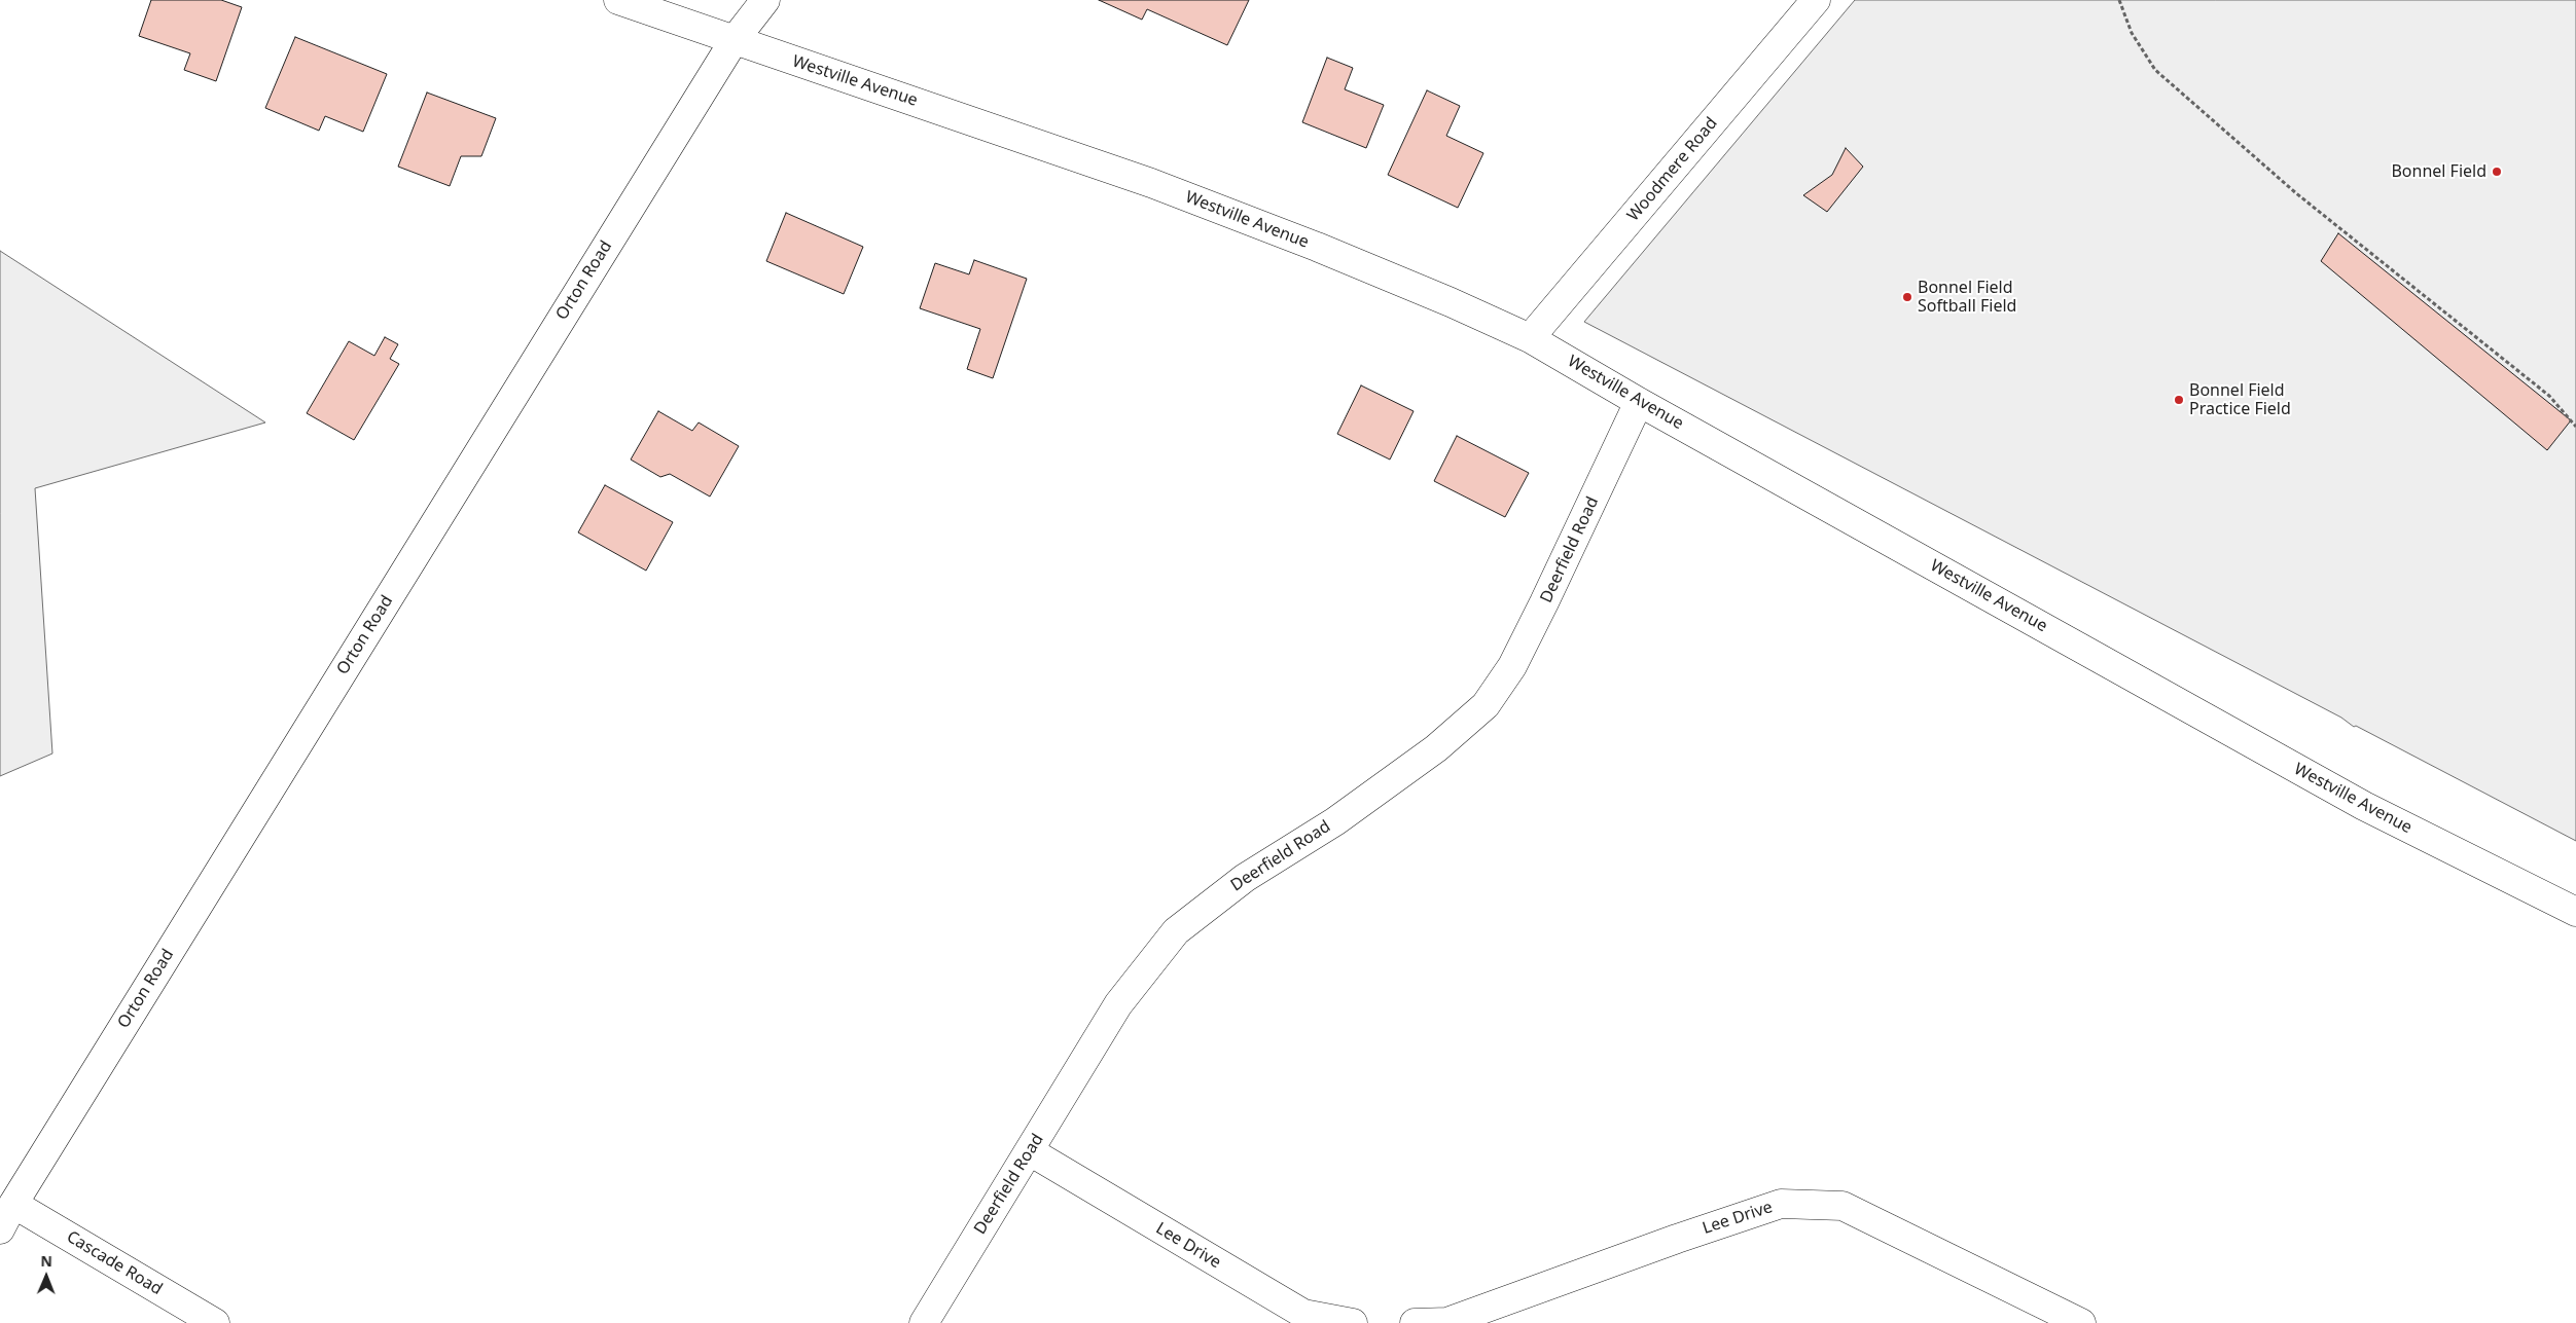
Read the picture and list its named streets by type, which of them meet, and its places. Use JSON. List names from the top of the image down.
{
  "streets": {
    "street": [
      "Westville Avenue",
      "Woodmere Road",
      "Orton Road",
      "Deerfield Road",
      "Lee Drive",
      "Cascade Road"
    ]
  },
  "crossings": [
    ["Westville Avenue", "Woodmere Road"],
    ["Westville Avenue", "Orton Road"],
    ["Westville Avenue", "Deerfield Road"],
    ["Orton Road", "Cascade Road"],
    ["Deerfield Road", "Lee Drive"]
  ],
  "places": ["Bonnel Field", "Bonnel Field Softball Field", "Bonnel Field Practice Field"],
  "north": "top"
}
